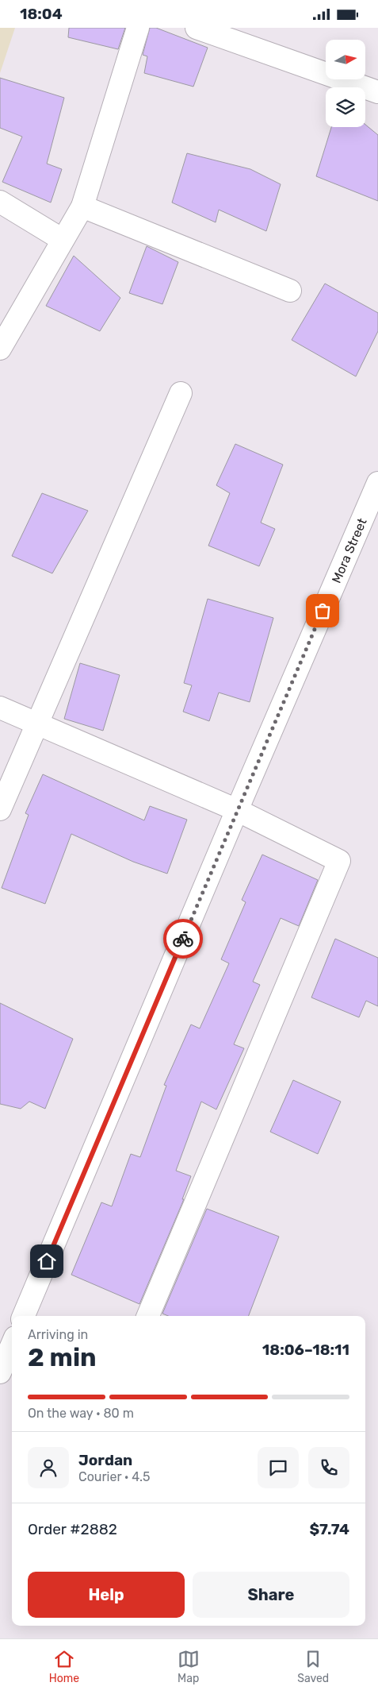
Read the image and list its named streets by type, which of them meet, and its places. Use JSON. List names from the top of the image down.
{
  "streets": {
    "street": ["Mora Street"]
  },
  "north": "right",
  "page": {
    "status": "18:04",
    "heading": ["2 min", "Arriving in", "18:06–18:11"],
    "panel": [
      "Jordan",
      "Courier · 4.5",
      "Order #2882",
      "$7.74"
    ],
    "bar": "On the way · 80 m",
    "buttons": ["Help", "Share"],
    "tabs": ["Home", "Map", "Saved"]
  }
}
